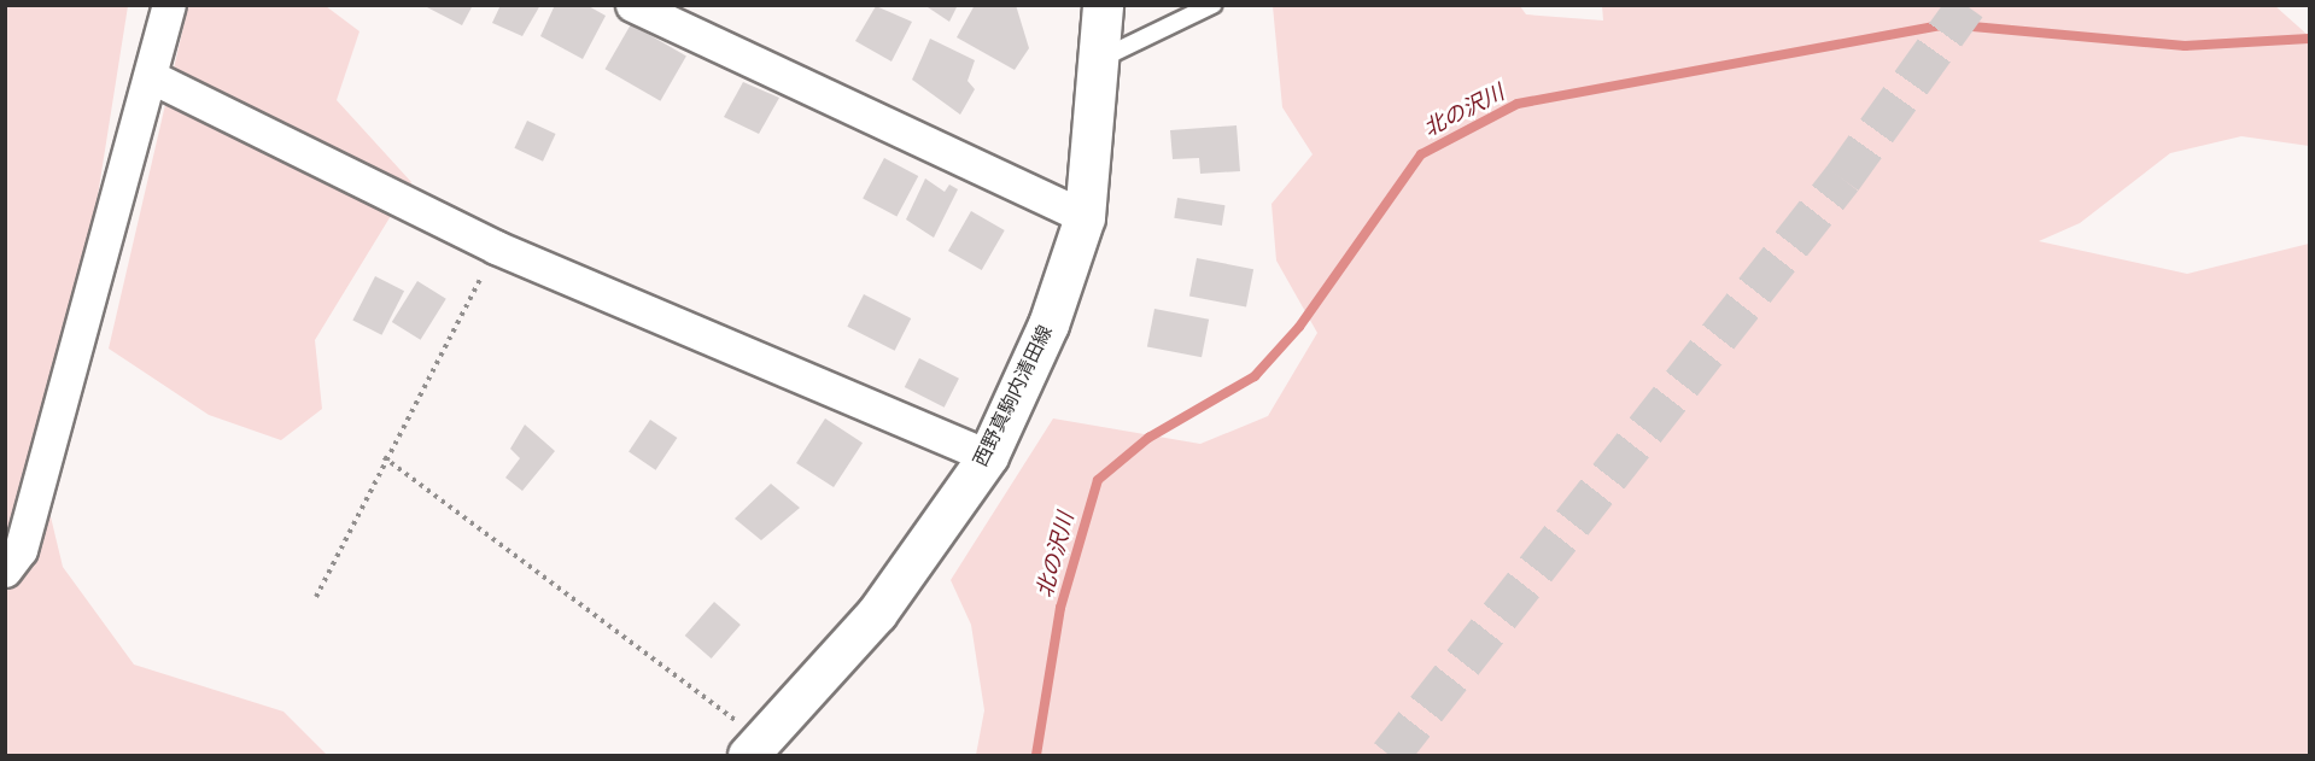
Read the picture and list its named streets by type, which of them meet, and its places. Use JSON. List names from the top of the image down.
{
  "streets": {
    "main road": ["西野真駒内清田線"]
  },
  "water": ["北の沢川"]
}
